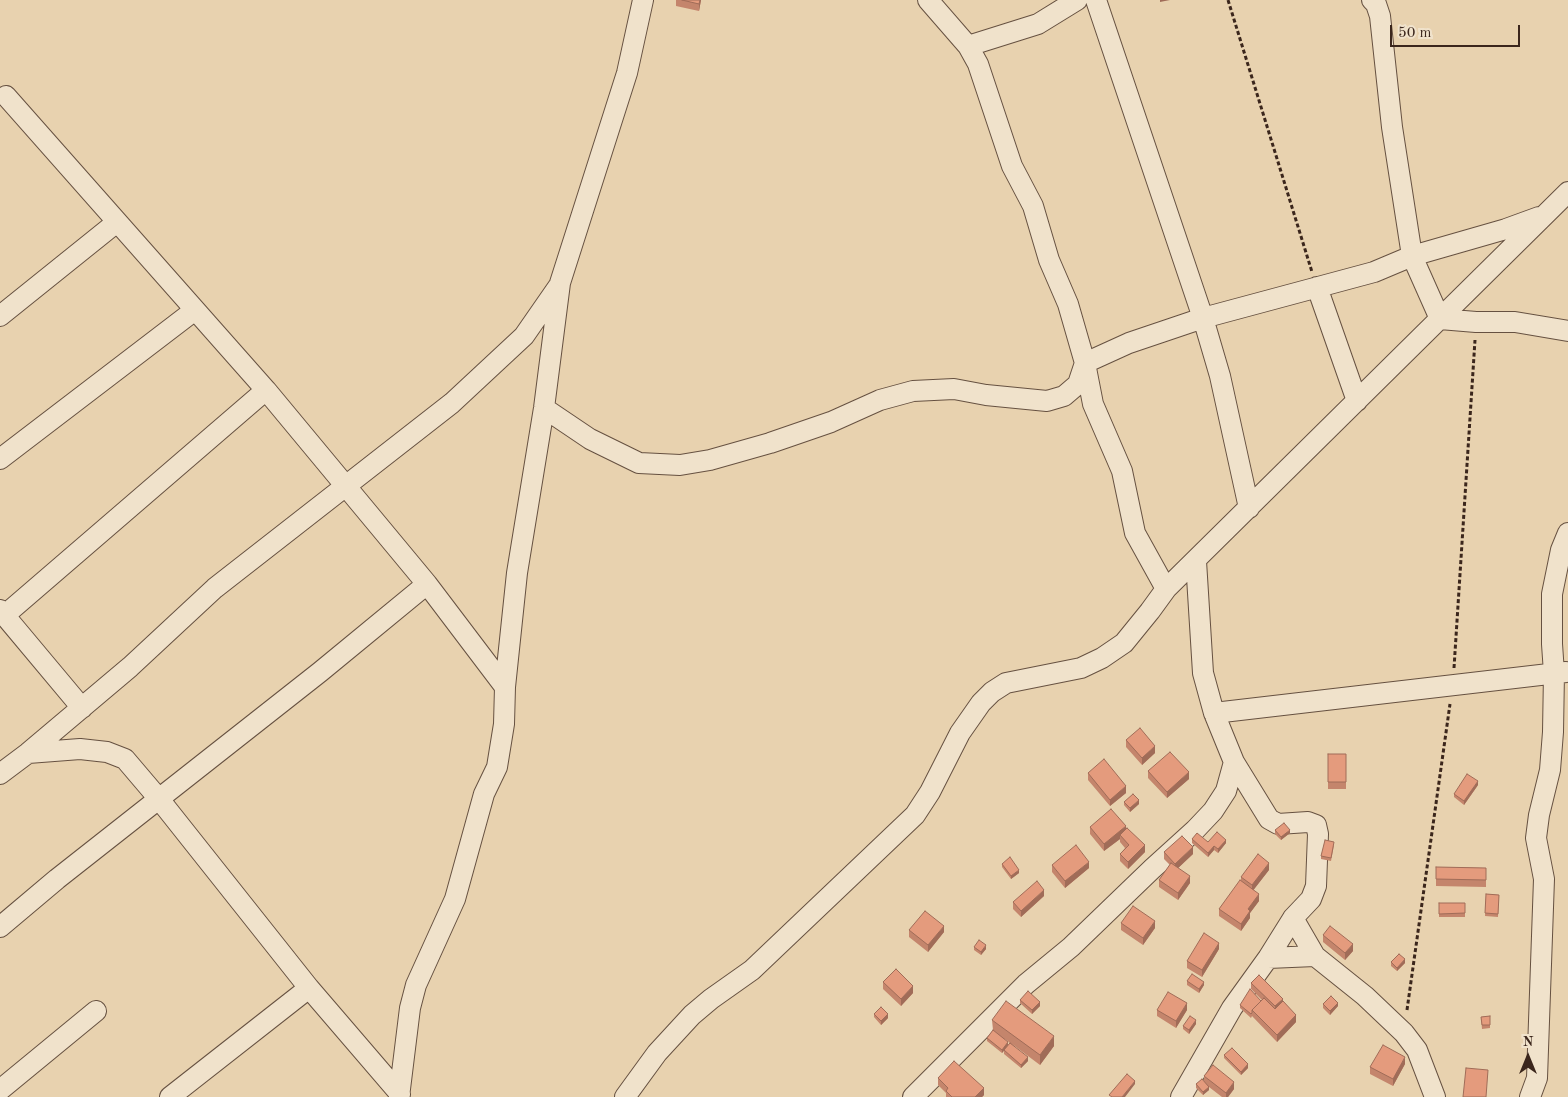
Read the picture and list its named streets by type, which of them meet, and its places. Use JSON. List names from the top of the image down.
{
  "scale_bar": "50 m",
  "north": "top"
}
